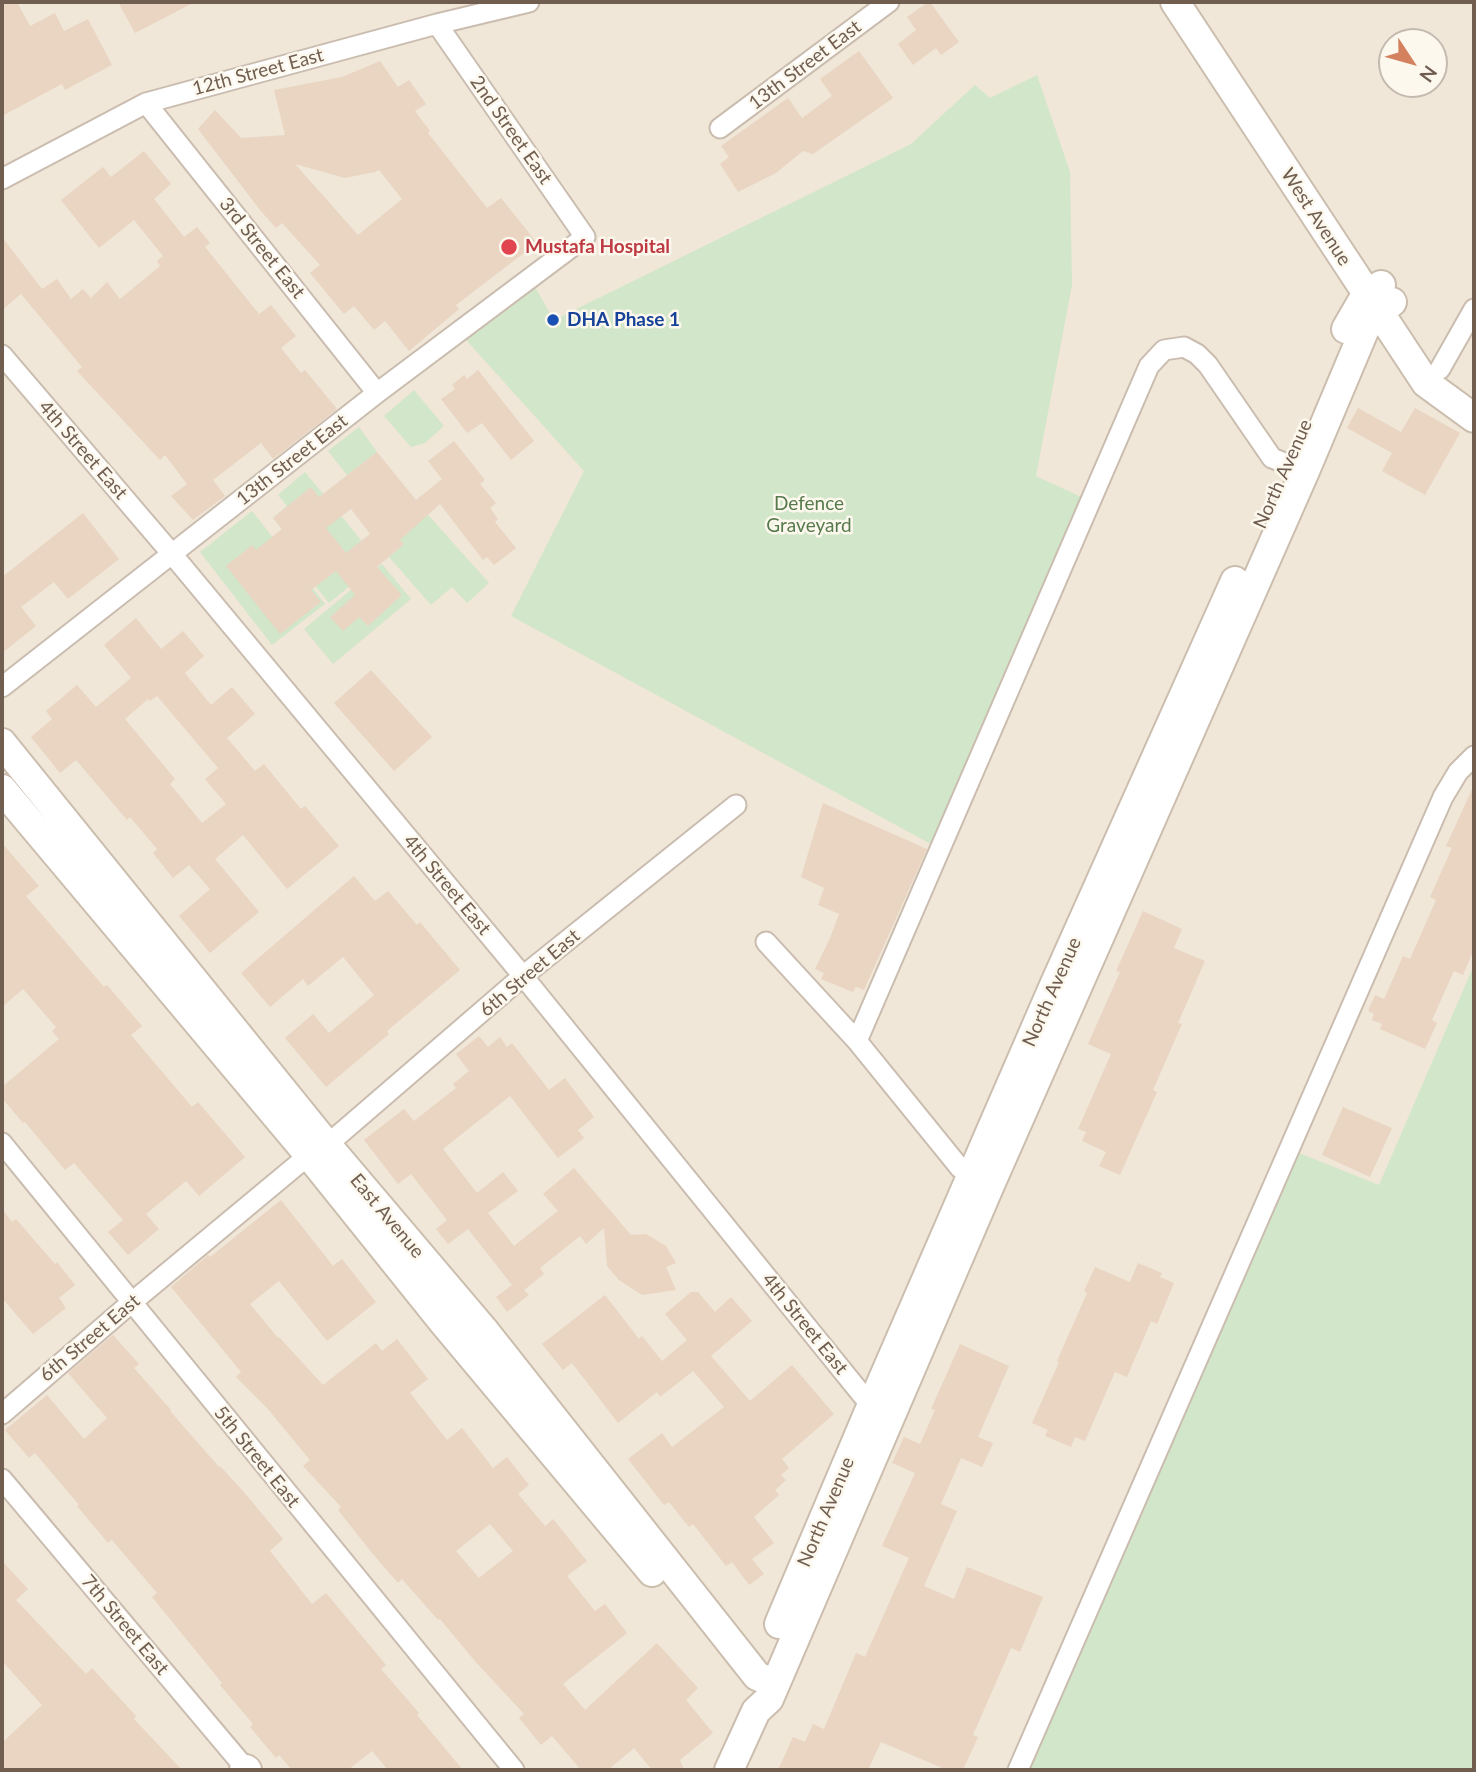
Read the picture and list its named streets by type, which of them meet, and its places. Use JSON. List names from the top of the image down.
{
  "streets": {
    "street": [
      "13th Street East",
      "12th Street East",
      "2nd Street East",
      "West Avenue",
      "3rd Street East",
      "4th Street East",
      "North Avenue",
      "6th Street East",
      "East Avenue",
      "5th Street East",
      "7th Street East"
    ]
  },
  "crossings": [
    ["13th Street East", "2nd Street East"],
    ["13th Street East", "3rd Street East"],
    ["13th Street East", "4th Street East"],
    ["12th Street East", "2nd Street East"],
    ["12th Street East", "3rd Street East"],
    ["West Avenue", "North Avenue"],
    ["4th Street East", "North Avenue"],
    ["4th Street East", "6th Street East"],
    ["North Avenue", "East Avenue"],
    ["6th Street East", "East Avenue"],
    ["6th Street East", "5th Street East"]
  ],
  "parks": ["Defence Graveyard"],
  "places": ["Mustafa Hospital", "DHA Phase 1"],
  "north": "bottom right"
}
